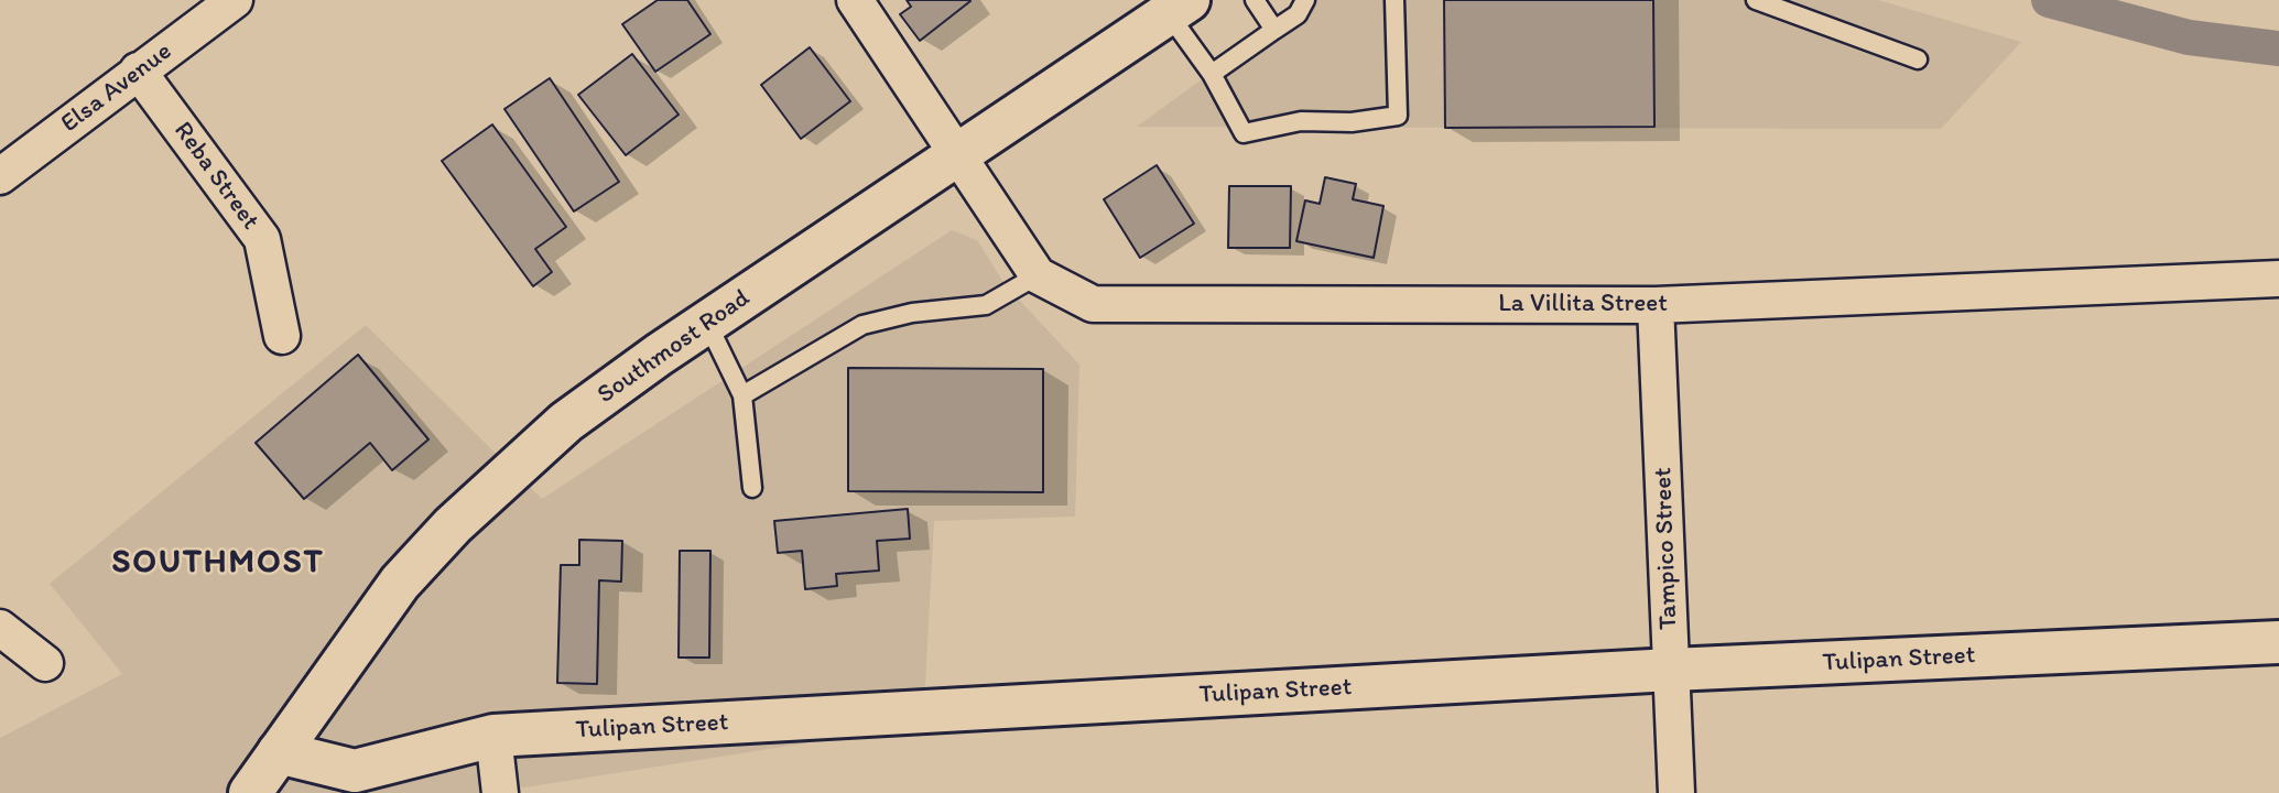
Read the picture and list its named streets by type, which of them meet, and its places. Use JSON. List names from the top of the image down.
{
  "streets": {
    "street": [
      "Elsa Avenue",
      "Reba Street",
      "La Villita Street",
      "Southmost Road",
      "Tampico Street",
      "Tulipan Street"
    ]
  },
  "crossings": [
    ["Elsa Avenue", "Reba Street"],
    ["La Villita Street", "Southmost Road"],
    ["La Villita Street", "Tampico Street"],
    ["Southmost Road", "Tulipan Street"],
    ["Tampico Street", "Tulipan Street"]
  ],
  "districts": ["SOUTHMOST"]
}
